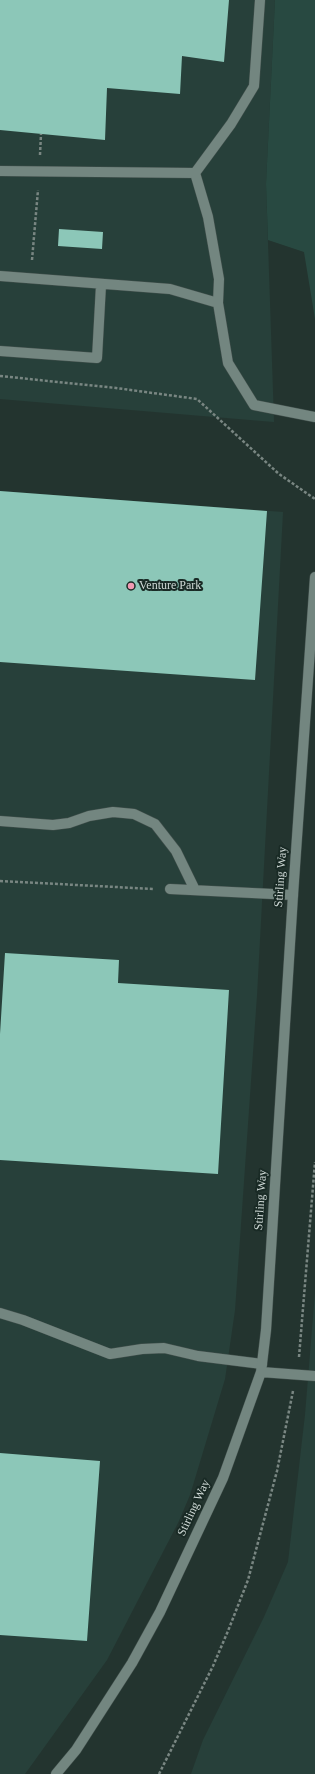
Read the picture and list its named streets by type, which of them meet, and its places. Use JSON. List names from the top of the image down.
{
  "streets": {
    "street": ["Stirling Way"]
  },
  "places": ["Venture Park"]
}
